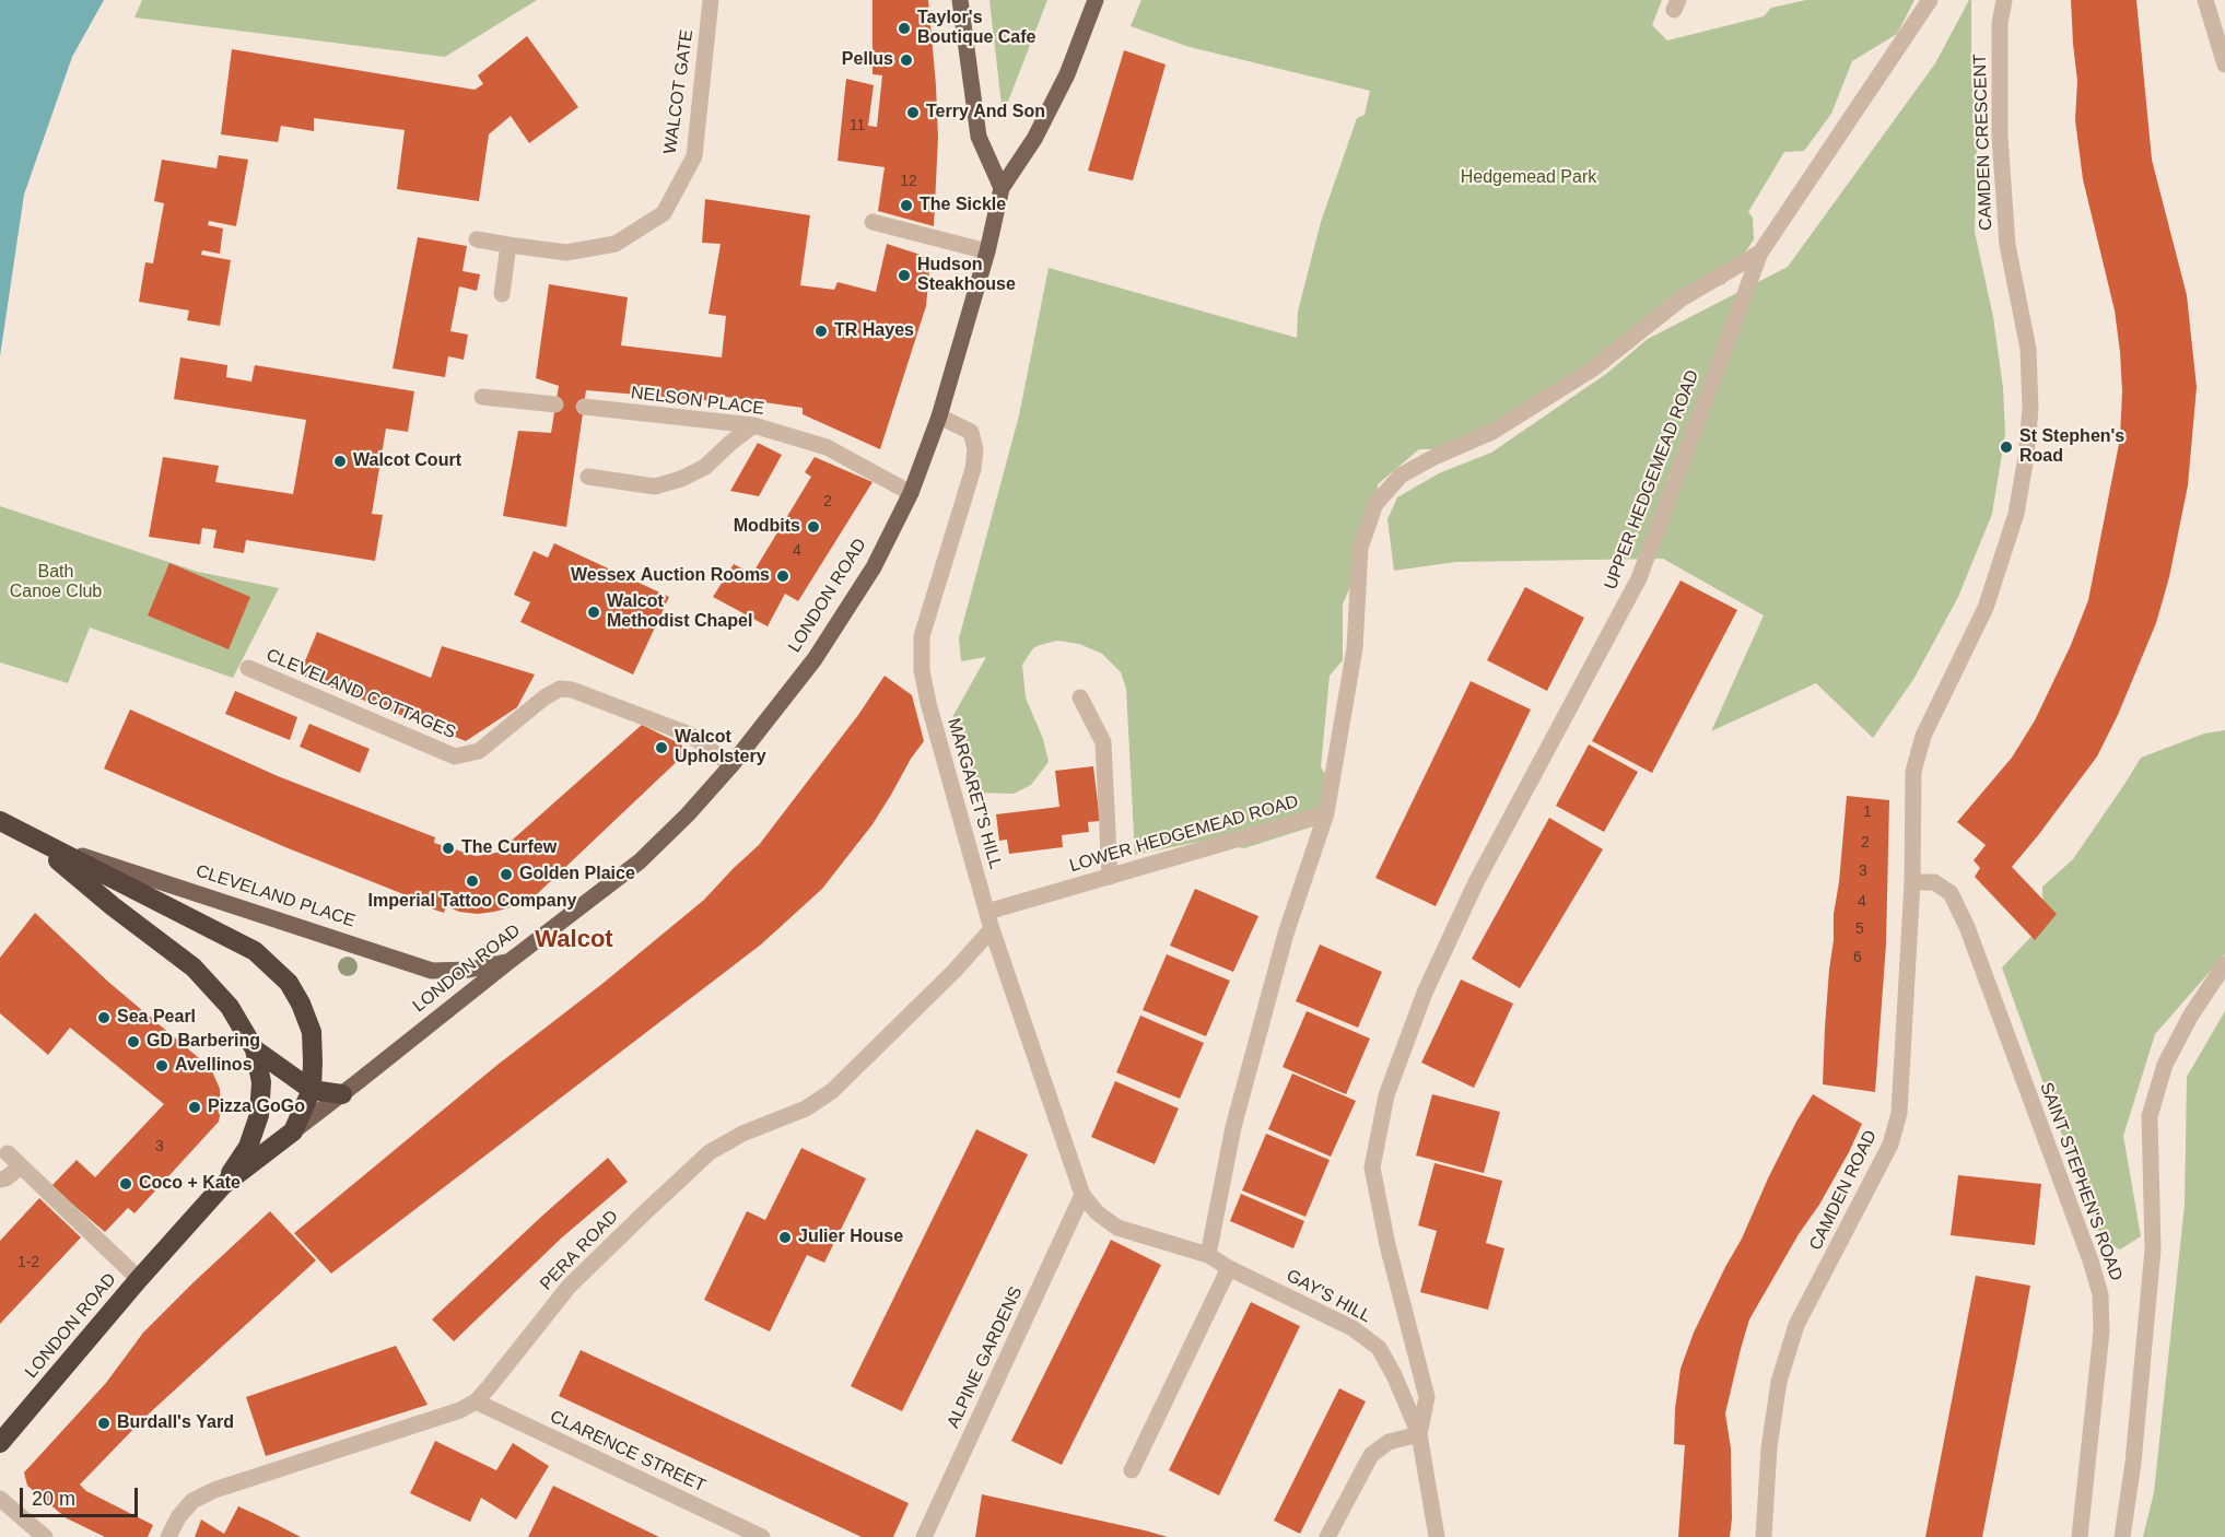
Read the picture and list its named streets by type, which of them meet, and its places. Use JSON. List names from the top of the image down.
{
  "streets": {
    "highway": ["LONDON ROAD"],
    "main road": ["CLEVELAND PLACE"],
    "street": [
      "WALCOT GATE",
      "CAMDEN CRESCENT",
      "NELSON PLACE",
      "UPPER HEDGEMEAD ROAD",
      "CLEVELAND COTTAGES",
      "MARGARET'S HILL",
      "LOWER HEDGEMEAD ROAD",
      "SAINT STEPHEN'S ROAD",
      "CAMDEN ROAD",
      "PERA ROAD",
      "GAY'S HILL",
      "ALPINE GARDENS",
      "CLARENCE STREET"
    ]
  },
  "crossings": [
    ["CAMDEN CRESCENT", "CAMDEN ROAD"],
    ["NELSON PLACE", "LONDON ROAD"],
    ["UPPER HEDGEMEAD ROAD", "LOWER HEDGEMEAD ROAD"],
    ["UPPER HEDGEMEAD ROAD", "GAY'S HILL"],
    ["LONDON ROAD", "CLEVELAND COTTAGES"],
    ["LONDON ROAD", "MARGARET'S HILL"],
    ["LONDON ROAD", "CLEVELAND PLACE"],
    ["MARGARET'S HILL", "LOWER HEDGEMEAD ROAD"],
    ["MARGARET'S HILL", "PERA ROAD"],
    ["MARGARET'S HILL", "GAY'S HILL"],
    ["MARGARET'S HILL", "ALPINE GARDENS"],
    ["SAINT STEPHEN'S ROAD", "CAMDEN ROAD"],
    ["PERA ROAD", "CLARENCE STREET"],
    ["GAY'S HILL", "ALPINE GARDENS"]
  ],
  "districts": ["Walcot"],
  "parks": ["Hedgemead Park", "Bath Canoe Club"],
  "places": [
    "Taylor's Boutique Cafe",
    "Pellus",
    "Terry And Son",
    "The Sickle",
    "Hudson Steakhouse",
    "TR Hayes",
    "St Stephen's Road",
    "Walcot Court",
    "Modbits",
    "Wessex Auction Rooms",
    "Walcot Methodist Chapel",
    "Walcot Upholstery",
    "The Curfew",
    "Golden Plaice",
    "Imperial Tattoo Company",
    "Sea Pearl",
    "GD Barbering",
    "Avellinos",
    "Pizza GoGo",
    "Coco + Kate",
    "Julier House",
    "Burdall's Yard"
  ],
  "house_numbers": [
    "11",
    "12",
    "2",
    "4",
    "1",
    "2",
    "3",
    "4",
    "5",
    "6",
    "3",
    "1-2"
  ],
  "scale_bar": "20 m"
}
